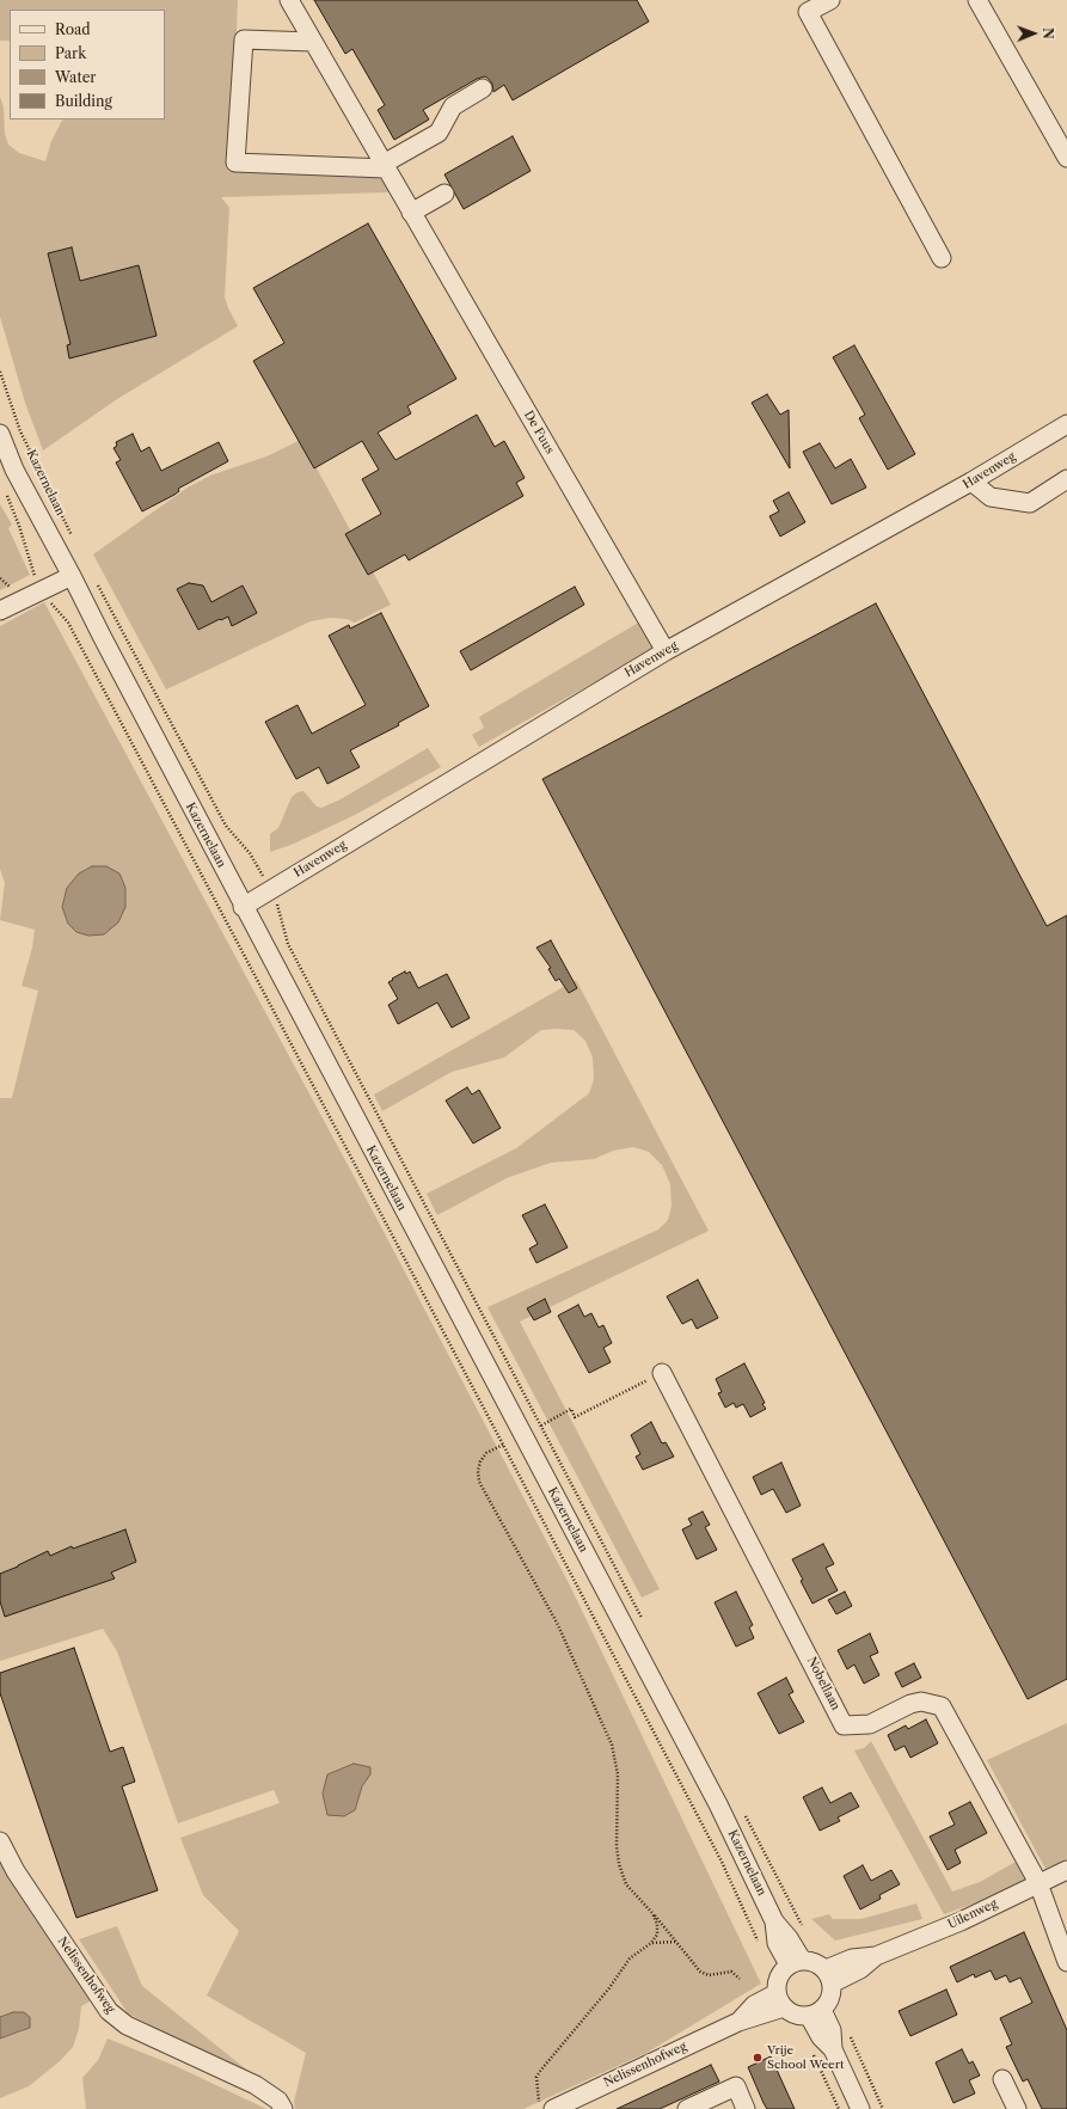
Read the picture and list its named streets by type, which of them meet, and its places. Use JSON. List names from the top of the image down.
{
  "streets": {
    "street": [
      "De Fuus",
      "Havenweg",
      "Kazernelaan",
      "Nobellaan",
      "Uilenweg",
      "Nelissenhofweg"
    ]
  },
  "crossings": [
    ["De Fuus", "Havenweg"],
    ["Havenweg", "Kazernelaan"],
    ["Kazernelaan", "Nobellaan"],
    ["Kazernelaan", "Uilenweg"],
    ["Kazernelaan", "Nelissenhofweg"],
    ["Nobellaan", "Uilenweg"],
    ["Uilenweg", "Nelissenhofweg"]
  ],
  "places": ["Vrije School Weert"],
  "legend": [
    "Road",
    "Park",
    "Water",
    "Building"
  ],
  "north": "right"
}
